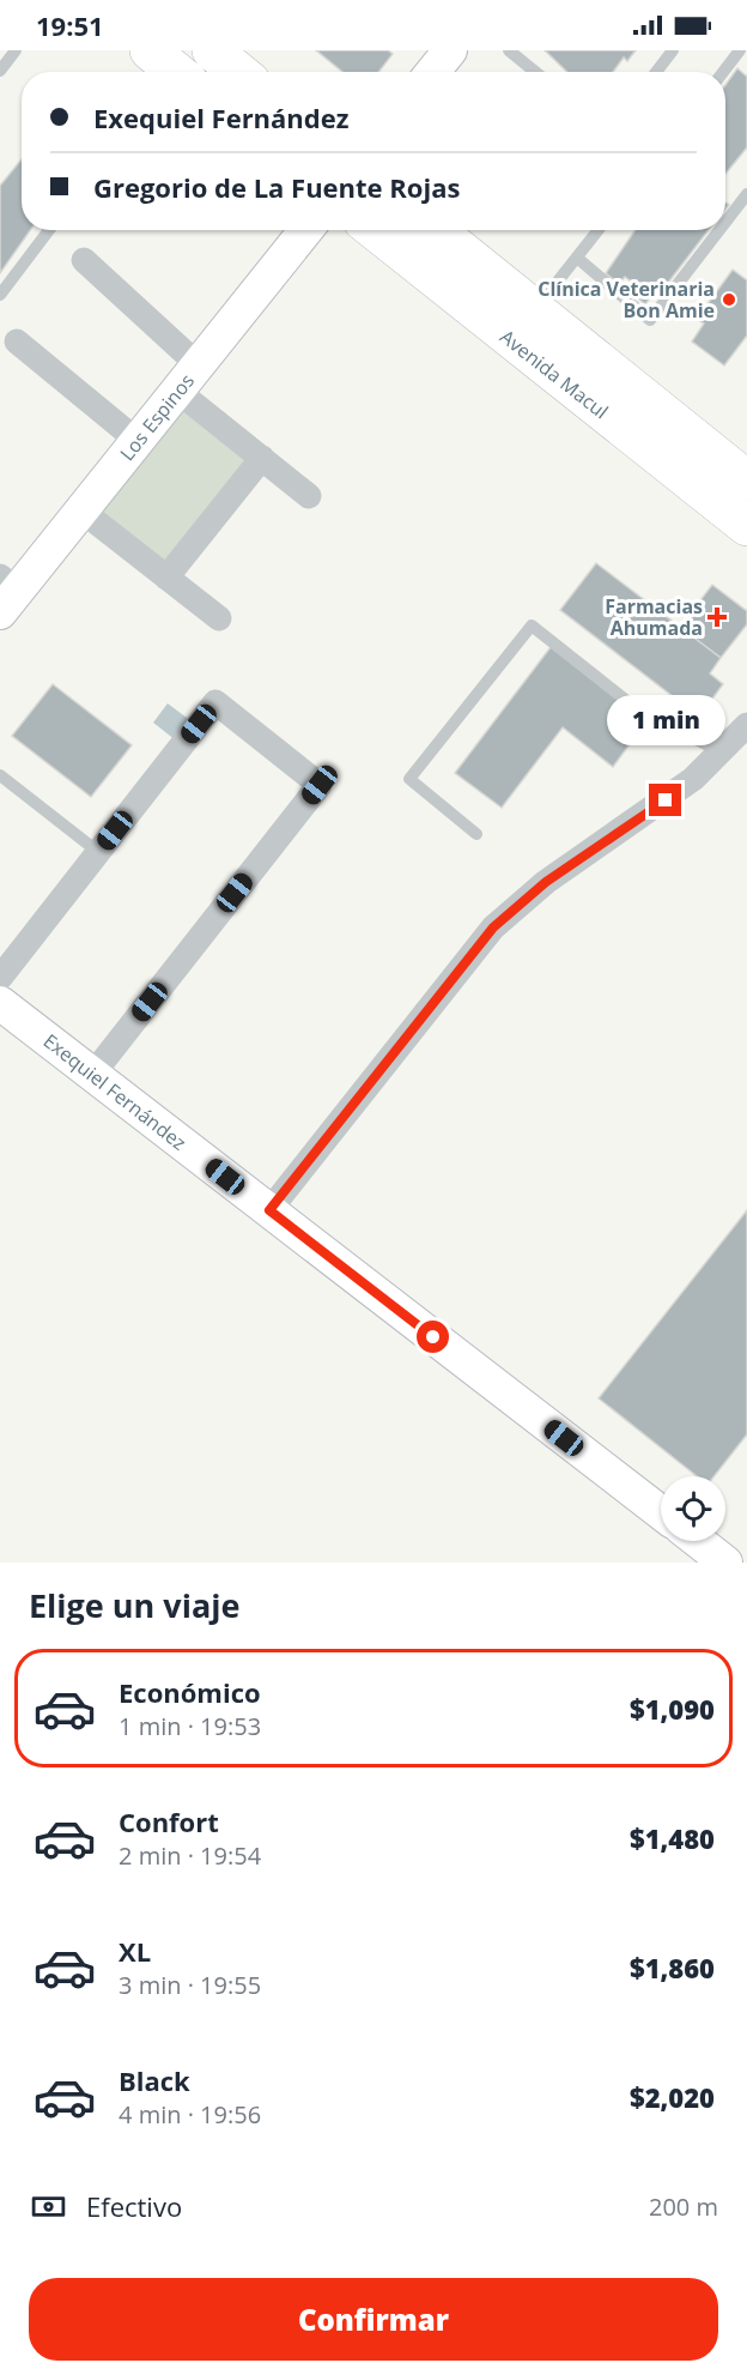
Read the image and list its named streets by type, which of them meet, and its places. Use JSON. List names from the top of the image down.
{
  "streets": {
    "main road": ["Avenida Macul"],
    "street": ["Los Espinos", "Exequiel Fernández"]
  },
  "places": {
    "other": ["Clínica Veterinaria Bon Amie"],
    "health": ["Farmacias Ahumada"]
  },
  "page": {
    "status": "19:51",
    "banner": ["Exequiel Fernández", "Gregorio de La Fuente Rojas"],
    "bubble": "1 min",
    "heading": "Elige un viaje",
    "list": [
      {
        "name": "Económico",
        "note": "1 min · 19:53",
        "value": "$1,090"
      },
      {
        "name": "Confort",
        "note": "2 min · 19:54",
        "value": "$1,480"
      },
      {
        "name": "XL",
        "note": "3 min · 19:55",
        "value": "$1,860"
      },
      {
        "name": "Black",
        "note": "4 min · 19:56",
        "value": "$2,020"
      }
    ],
    "pay": ["Efectivo", "200 m"],
    "buttons": "Confirmar"
  }
}
